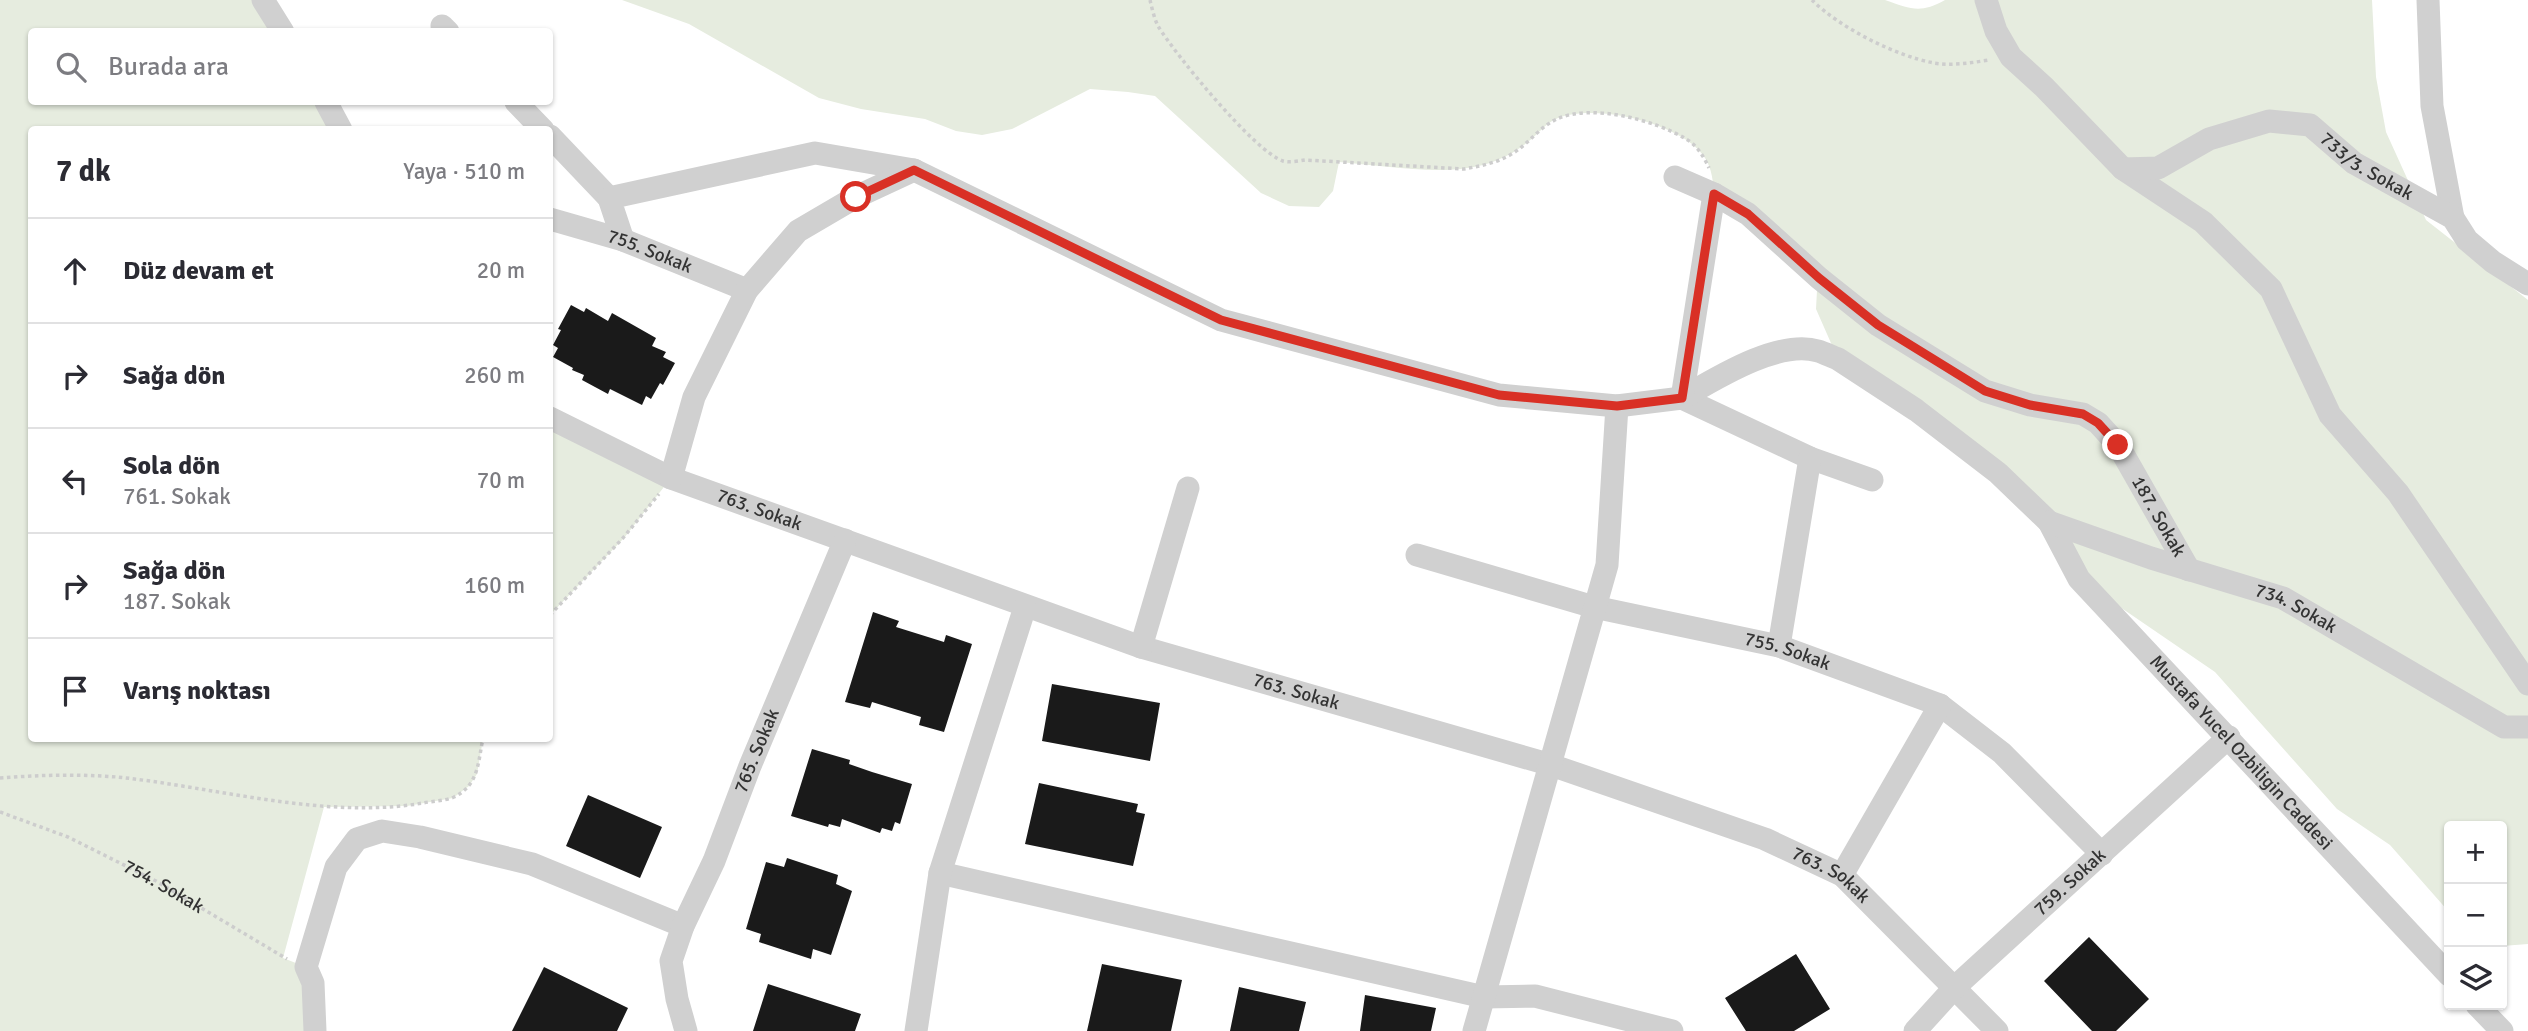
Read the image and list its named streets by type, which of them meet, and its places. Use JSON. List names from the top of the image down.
{
  "streets": {
    "street": [
      "733/3. Sokak",
      "755. Sokak",
      "763. Sokak",
      "187. Sokak",
      "734. Sokak",
      "765. Sokak",
      "Mustafa Yucel Ozbiligin Caddesi",
      "759. Sokak"
    ],
    "path": ["754. Sokak"]
  },
  "crossings": [
    ["755. Sokak", "759. Sokak"],
    ["763. Sokak", "765. Sokak"],
    ["763. Sokak", "759. Sokak"],
    ["187. Sokak", "734. Sokak"],
    ["734. Sokak", "Mustafa Yucel Ozbiligin Caddesi"],
    ["Mustafa Yucel Ozbiligin Caddesi", "759. Sokak"]
  ],
  "page": {
    "search": "Burada ara",
    "heading": ["7 dk", "Yaya · 510 m"],
    "list": [
      ["Düz devam et", "20 m"],
      ["Sağa dön", "260 m"],
      ["Sola dön", "761. Sokak", "70 m"],
      ["Sağa dön", "187. Sokak", "160 m"],
      "Varış noktası"
    ],
    "map_buttons": ["+", "−"]
  }
}
